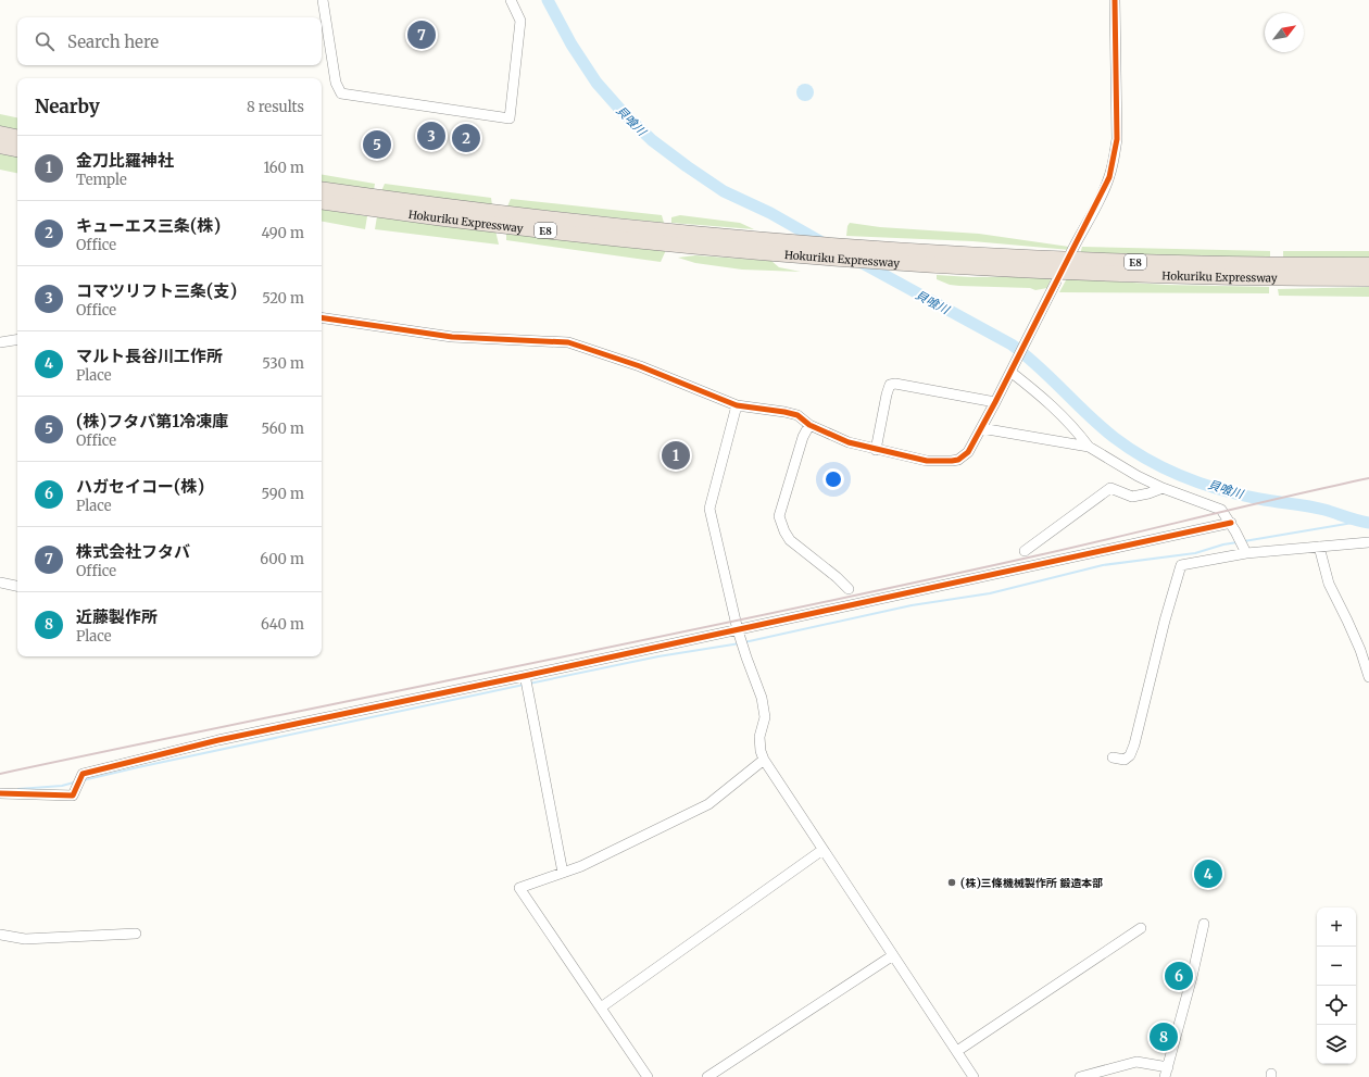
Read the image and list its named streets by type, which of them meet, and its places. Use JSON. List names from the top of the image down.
{
  "streets": {
    "highway": ["Hokuriku Expressway", "E8"]
  },
  "water": ["貝喰川"],
  "places": ["(株)三條機械製作所 鍛造本部"],
  "north": "top right",
  "page": {
    "search": "Search here",
    "pins": [
      "7",
      "3",
      "2",
      "5",
      "1",
      "4",
      "6",
      "8"
    ],
    "heading": ["Nearby", "8 results"],
    "list": [
      {
        "mark": "1",
        "name": "金刀比羅神社",
        "note": "Temple",
        "value": "160 m"
      },
      {
        "mark": "2",
        "name": "キューエス三条(株)",
        "note": "Office",
        "value": "490 m"
      },
      {
        "mark": "3",
        "name": "コマツリフト三条(支)",
        "note": "Office",
        "value": "520 m"
      },
      {
        "mark": "4",
        "name": "マルト長谷川工作所",
        "note": "Place",
        "value": "530 m"
      },
      {
        "mark": "5",
        "name": "(株)フタバ第1冷凍庫",
        "note": "Office",
        "value": "560 m"
      },
      {
        "mark": "6",
        "name": "ハガセイコー(株)",
        "note": "Place",
        "value": "590 m"
      },
      {
        "mark": "7",
        "name": "株式会社フタバ",
        "note": "Office",
        "value": "600 m"
      },
      {
        "mark": "8",
        "name": "近藤製作所",
        "note": "Place",
        "value": "640 m"
      }
    ],
    "map_buttons": ["+", "−"]
  }
}
